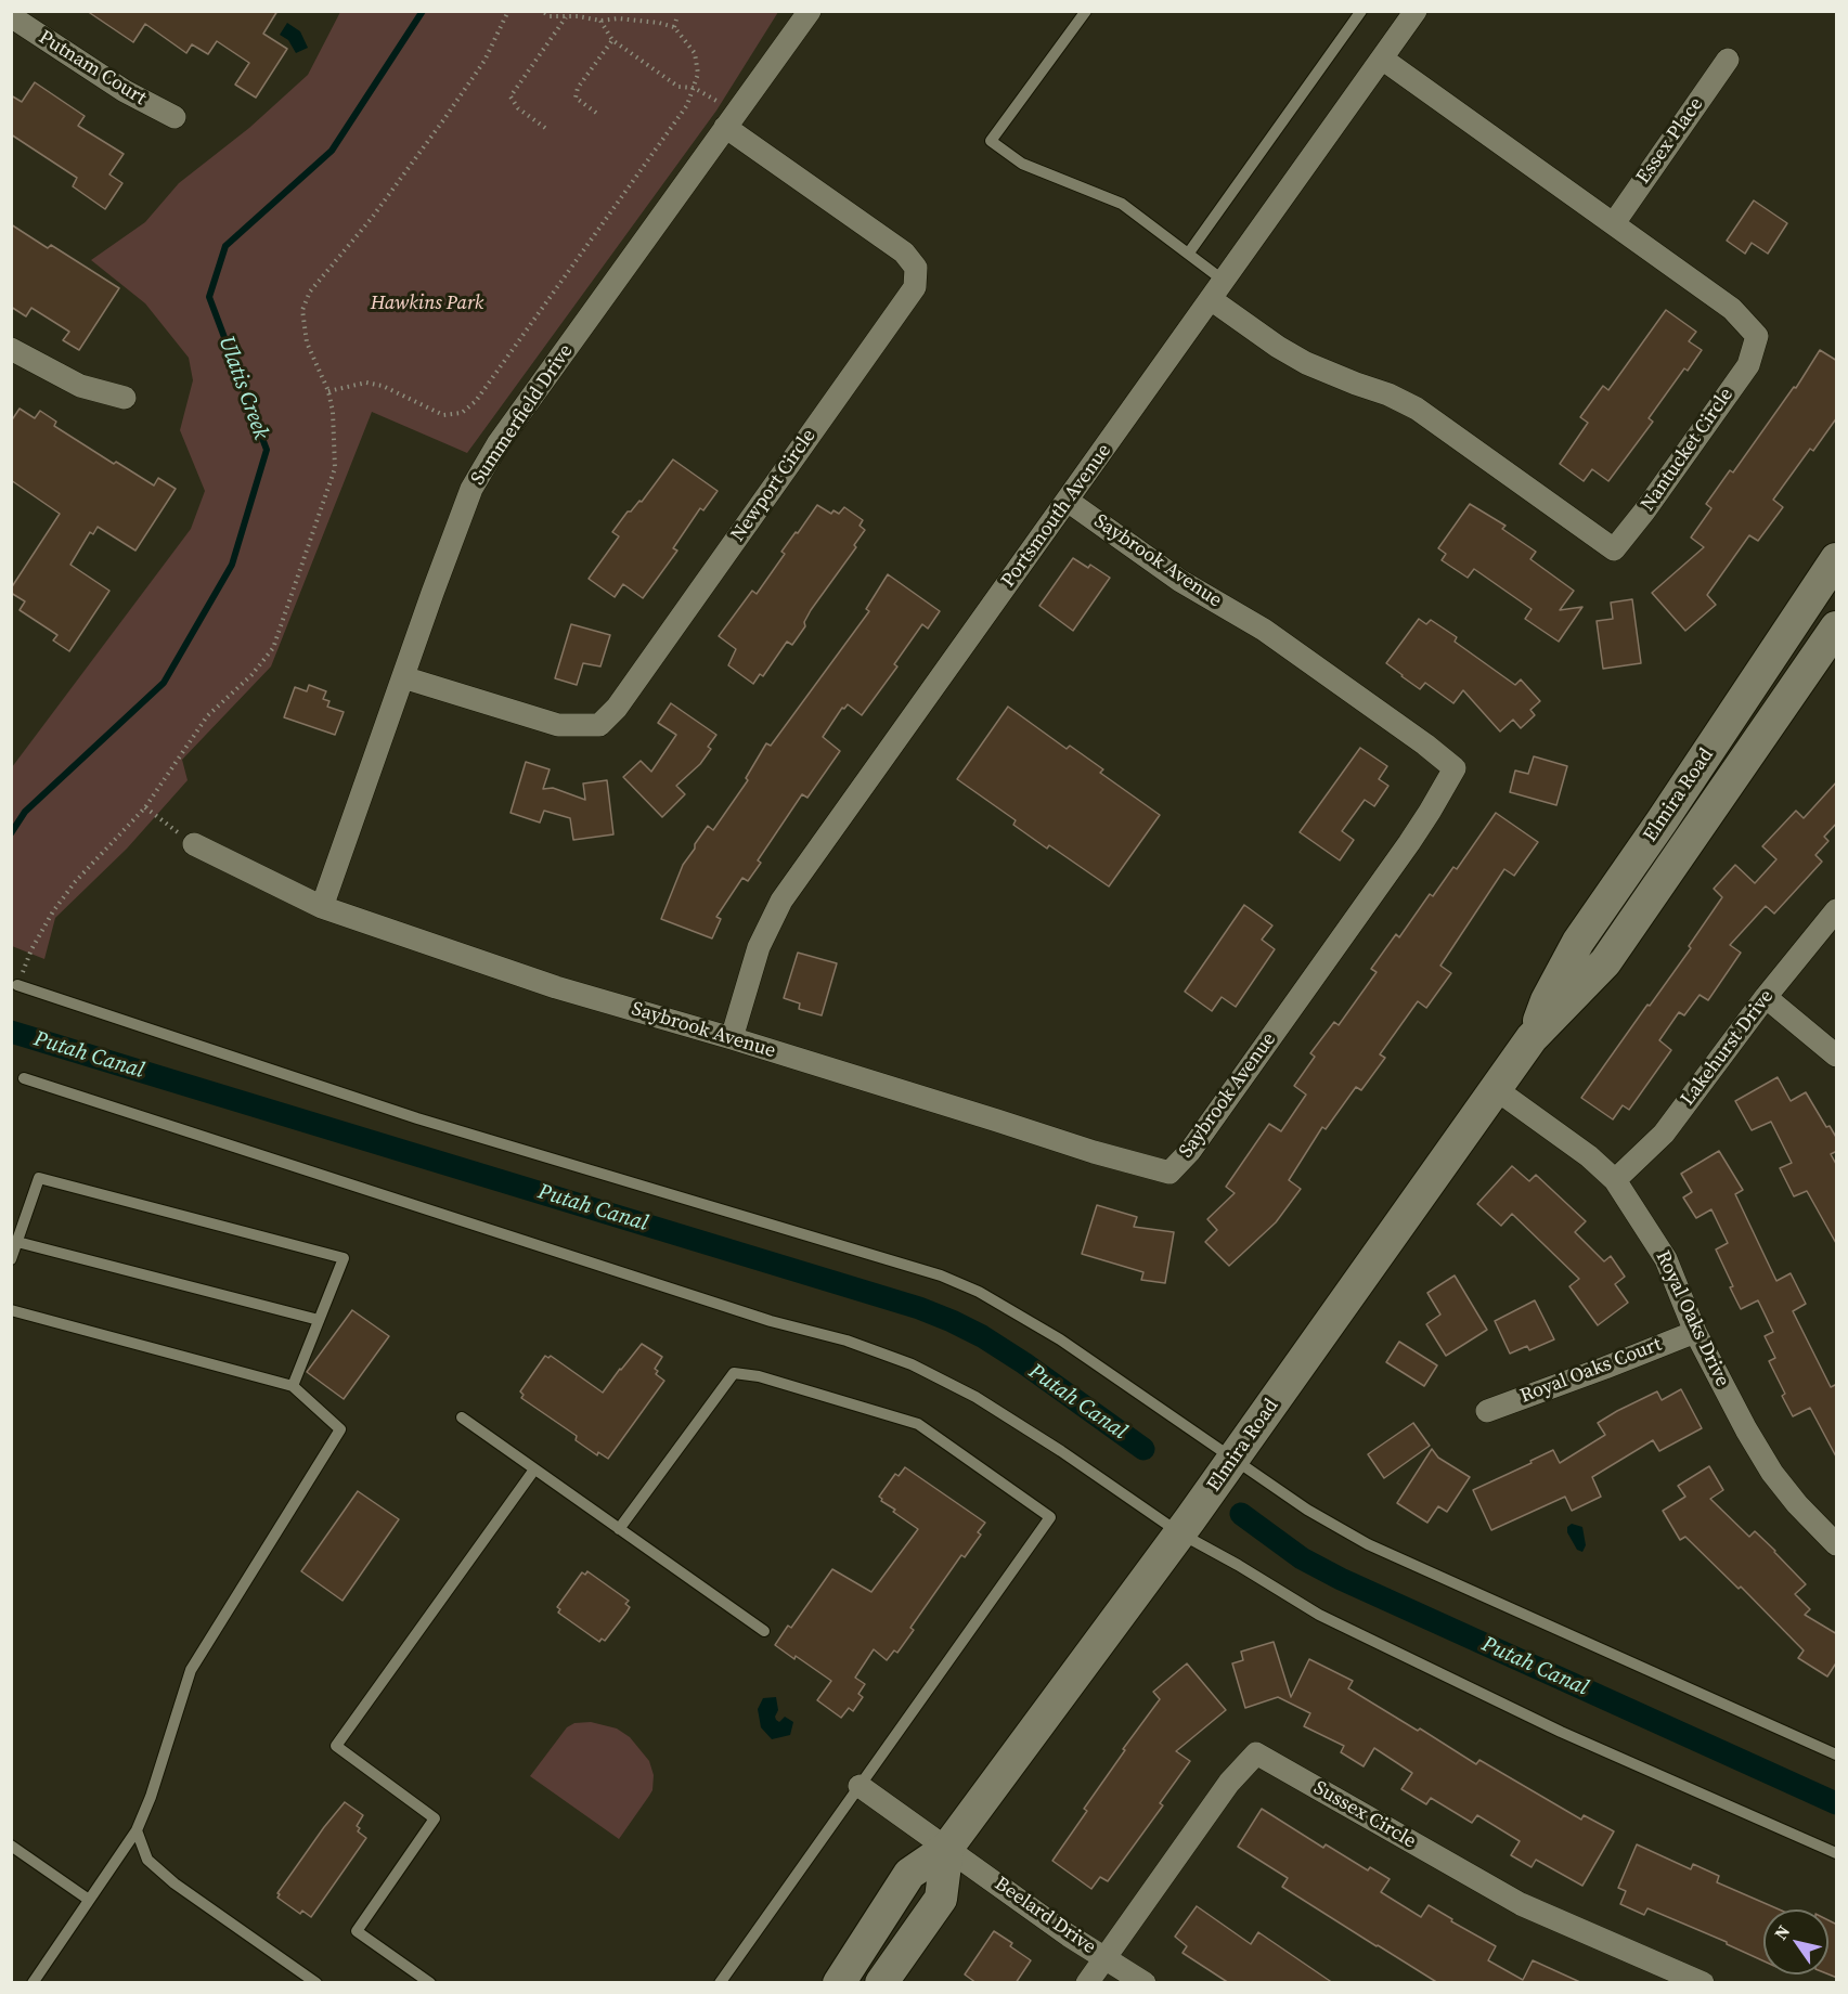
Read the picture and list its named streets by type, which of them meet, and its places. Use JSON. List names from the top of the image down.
{
  "streets": {
    "main road": ["Elmira Road"],
    "street": [
      "Putnam Court",
      "Essex Place",
      "Summerfield Drive",
      "Nantucket Circle",
      "Newport Circle",
      "Portsmouth Avenue",
      "Saybrook Avenue",
      "Lakehurst Drive",
      "Royal Oaks Drive",
      "Royal Oaks Court",
      "Sussex Circle",
      "Beelard Drive"
    ]
  },
  "crossings": [
    ["Essex Place", "Nantucket Circle"],
    ["Summerfield Drive", "Newport Circle"],
    ["Summerfield Drive", "Saybrook Avenue"],
    ["Nantucket Circle", "Portsmouth Avenue"],
    ["Portsmouth Avenue", "Saybrook Avenue"],
    ["Elmira Road", "Royal Oaks Drive"],
    ["Elmira Road", "Beelard Drive"],
    ["Lakehurst Drive", "Royal Oaks Drive"],
    ["Royal Oaks Drive", "Royal Oaks Court"],
    ["Sussex Circle", "Beelard Drive"]
  ],
  "water": ["Ulatis Creek", "Putah Canal"],
  "parks": ["Hawkins Park"],
  "north": "top left"
}
